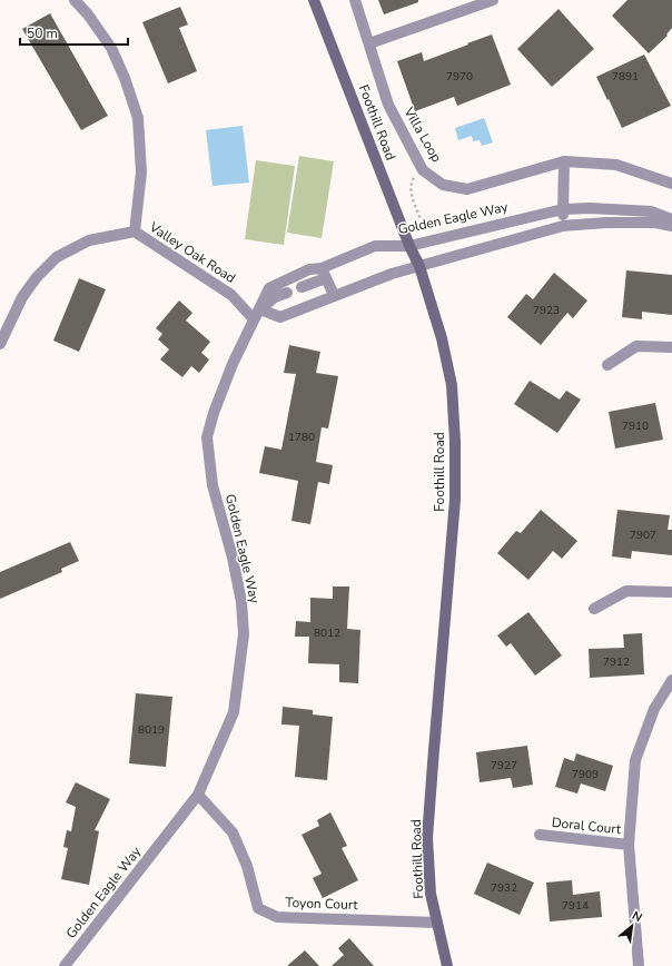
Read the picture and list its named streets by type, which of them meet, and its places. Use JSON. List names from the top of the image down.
{
  "streets": {
    "main road": ["Foothill Road"],
    "street": [
      "Villa Loop",
      "Golden Eagle Way",
      "Valley Oak Road",
      "Doral Court",
      "Toyon Court"
    ]
  },
  "crossings": [
    ["Foothill Road", "Golden Eagle Way"],
    ["Foothill Road", "Toyon Court"],
    ["Golden Eagle Way", "Valley Oak Road"],
    ["Golden Eagle Way", "Toyon Court"]
  ],
  "house_numbers": [
    "7970",
    "7891",
    "7923",
    "7910",
    "1780",
    "7907",
    "8012",
    "7912",
    "8019",
    "7927",
    "7909",
    "7932",
    "7914"
  ],
  "scale_bar": "50 m",
  "north": "top right"
}
